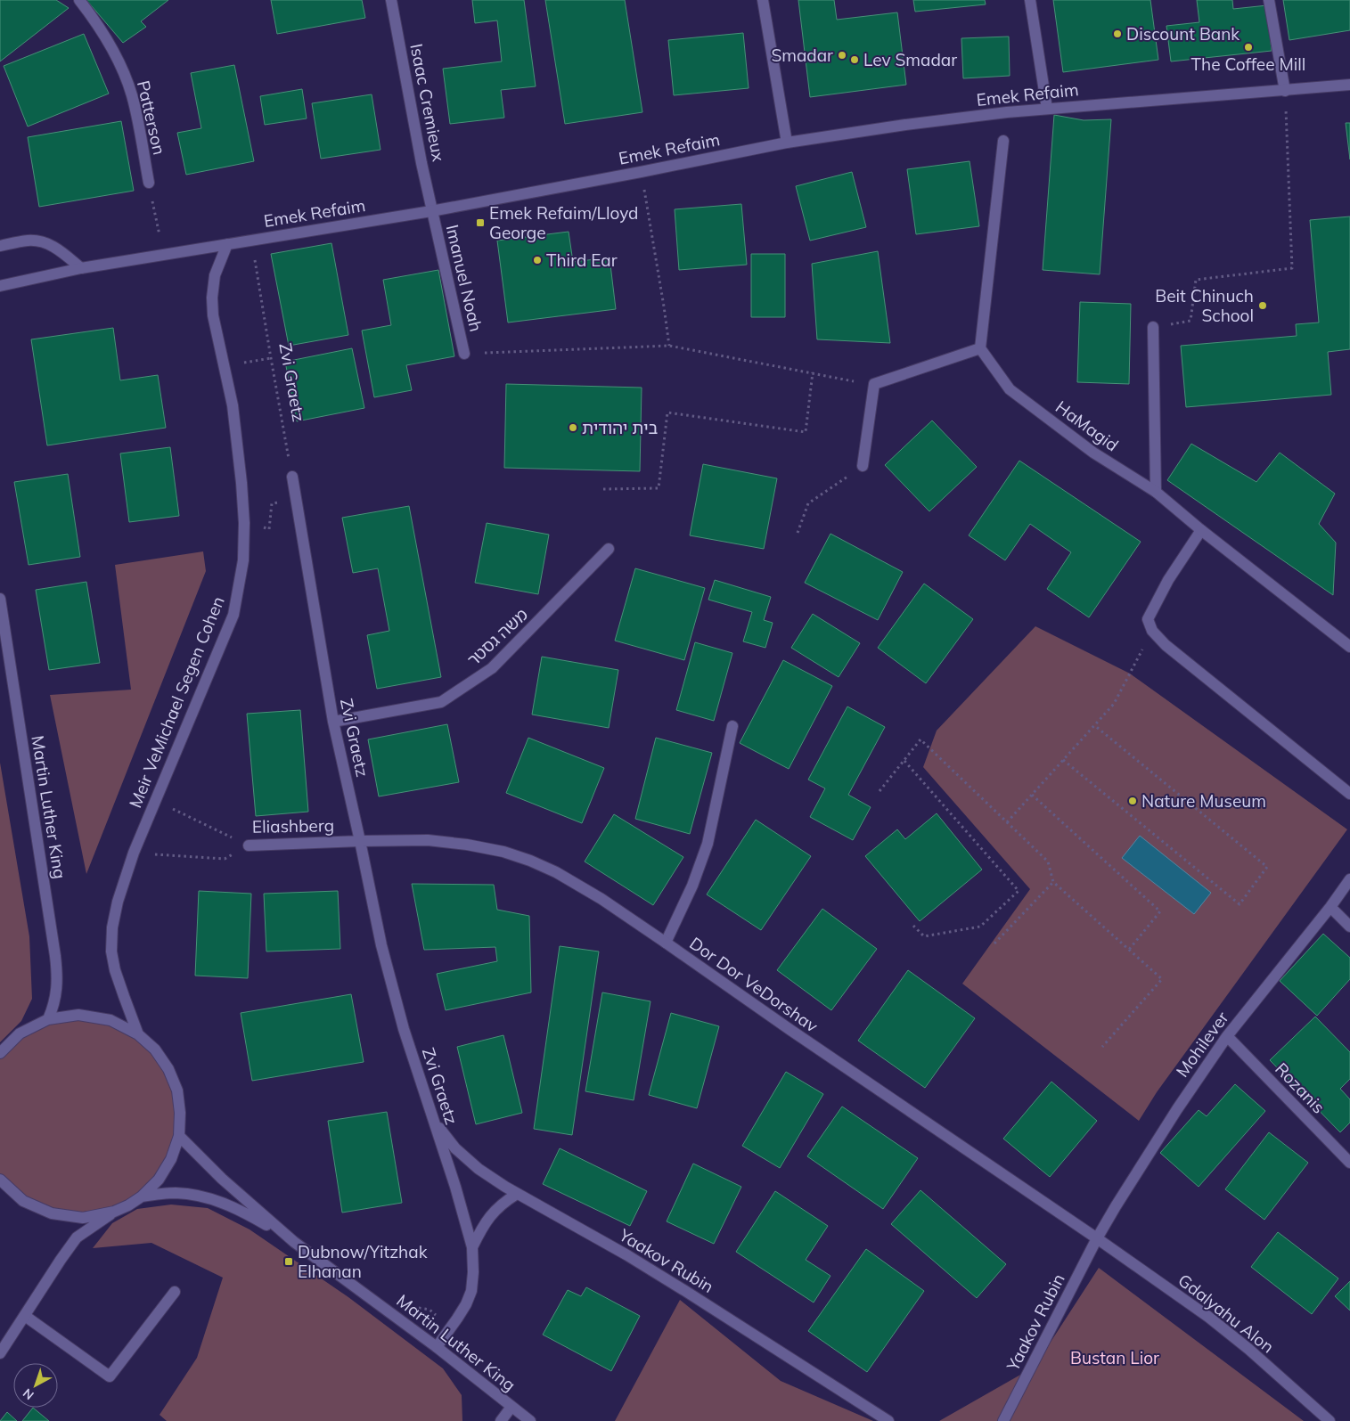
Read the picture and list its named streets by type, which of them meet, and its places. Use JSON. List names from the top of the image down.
{
  "streets": {
    "street": [
      "Emek Refaim",
      "Isaac Cremieux",
      "Patterson",
      "Imanuel Noah",
      "Zvi Graetz",
      "HaMagid",
      "משה גסטר",
      "Meir VeMichael Segen Cohen",
      "Martin Luther King",
      "Eliashberg",
      "Dor Dor VeDorshav",
      "Mohilever",
      "Rozanis",
      "Yaakov Rubin",
      "Gdalyahu Alon"
    ]
  },
  "crossings": [
    ["Emek Refaim", "Isaac Cremieux"],
    ["Emek Refaim", "Imanuel Noah"],
    ["Emek Refaim", "Meir VeMichael Segen Cohen"],
    ["Isaac Cremieux", "Imanuel Noah"],
    ["Zvi Graetz", "משה גסטר"],
    ["Zvi Graetz", "Meir VeMichael Segen Cohen"],
    ["Zvi Graetz", "Martin Luther King"],
    ["Zvi Graetz", "Eliashberg"],
    ["Zvi Graetz", "Dor Dor VeDorshav"],
    ["Zvi Graetz", "Yaakov Rubin"],
    ["Meir VeMichael Segen Cohen", "Eliashberg"],
    ["Eliashberg", "Dor Dor VeDorshav"],
    ["Dor Dor VeDorshav", "Mohilever"],
    ["Dor Dor VeDorshav", "Yaakov Rubin"],
    ["Dor Dor VeDorshav", "Gdalyahu Alon"],
    ["Mohilever", "Rozanis"],
    ["Mohilever", "Yaakov Rubin"],
    ["Mohilever", "Gdalyahu Alon"],
    ["Yaakov Rubin", "Gdalyahu Alon"]
  ],
  "parks": ["Bustan Lior"],
  "places": {
    "other": [
      "Discount Bank",
      "The Coffee Mill",
      "Smadar",
      "Lev Smadar",
      "Third Ear",
      "Beit Chinuch School",
      "בית יהודית",
      "Nature Museum"
    ],
    "transit": ["Emek Refaim/Lloyd George", "Dubnow/Yitzhak Elhanan"]
  },
  "north": "bottom left"
}
